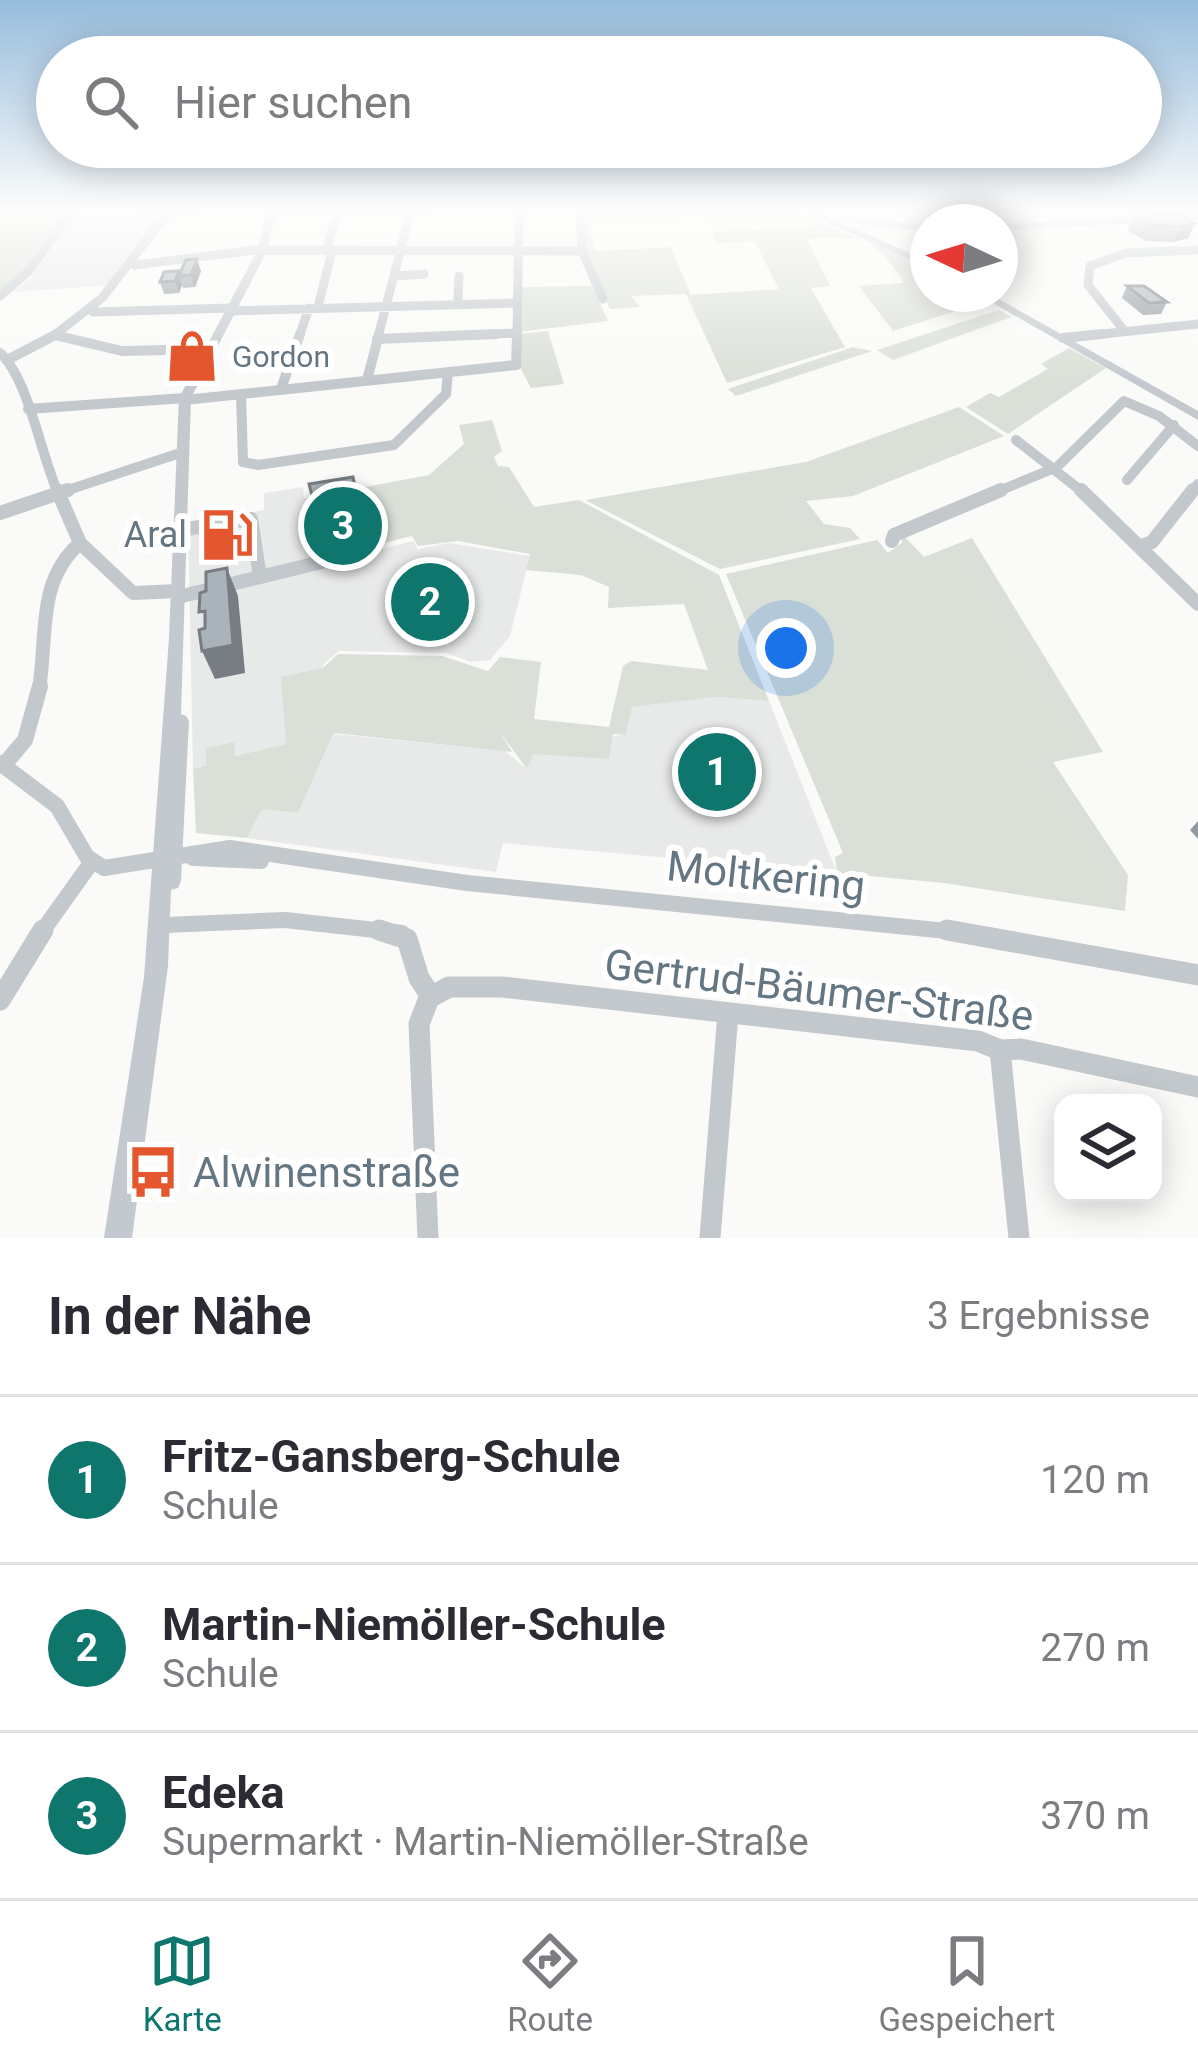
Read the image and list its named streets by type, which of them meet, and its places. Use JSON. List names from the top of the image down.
{
  "streets": {
    "street": ["Moltkering", "Gertrud-Bäumer-Straße"]
  },
  "places": {
    "shop": ["Gordon"],
    "fuel station": ["Aral"],
    "bus stop": ["Alwinenstraße"]
  },
  "north": "left",
  "page": {
    "search": "Hier suchen",
    "pins": ["3", "2", "1"],
    "heading": ["In der Nähe", "3 Ergebnisse"],
    "list": [
      {
        "mark": "1",
        "name": "Fritz-Gansberg-Schule",
        "note": "Schule",
        "value": "120 m"
      },
      {
        "mark": "2",
        "name": "Martin-Niemöller-Schule",
        "note": "Schule",
        "value": "270 m"
      },
      {
        "mark": "3",
        "name": "Edeka",
        "note": "Supermarkt · Martin-Niemöller-Straße",
        "value": "370 m"
      }
    ],
    "nav": ["Karte", "Route", "Gespeichert"]
  }
}
